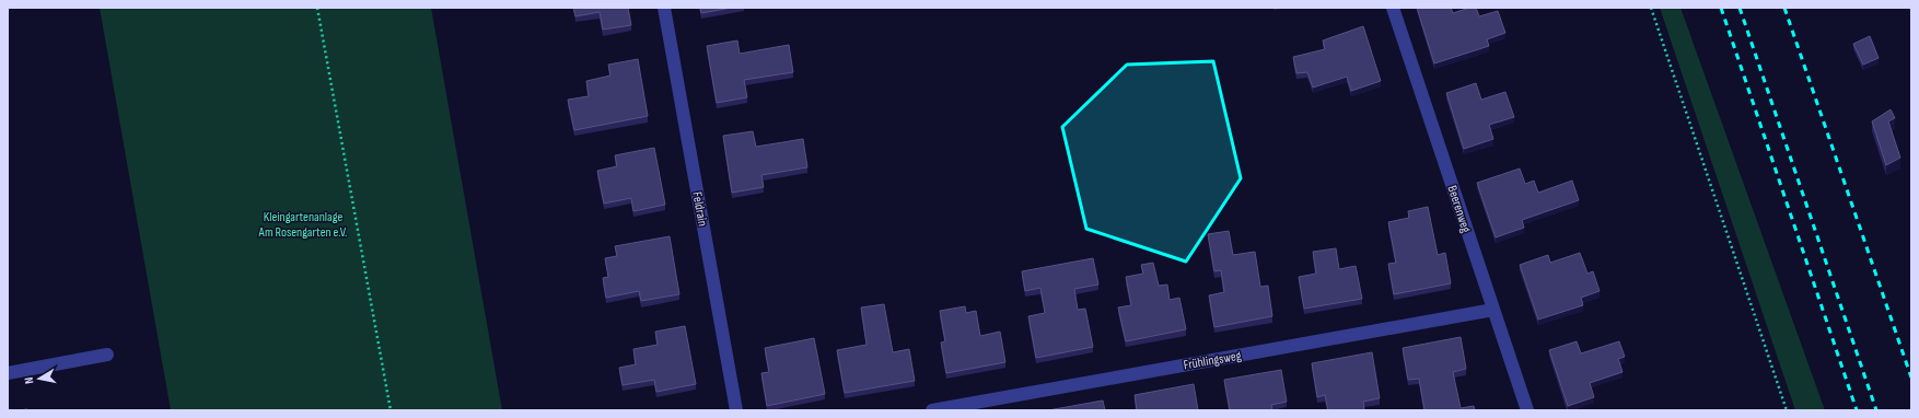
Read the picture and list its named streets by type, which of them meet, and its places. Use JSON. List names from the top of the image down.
{
  "streets": {
    "street": ["Feldrain", "Beerenweg", "Frühlingsweg"]
  },
  "crossings": [
    ["Beerenweg", "Frühlingsweg"]
  ],
  "parks": ["Kleingartenanlage Am Rosengarten e.V."],
  "north": "left"
}
